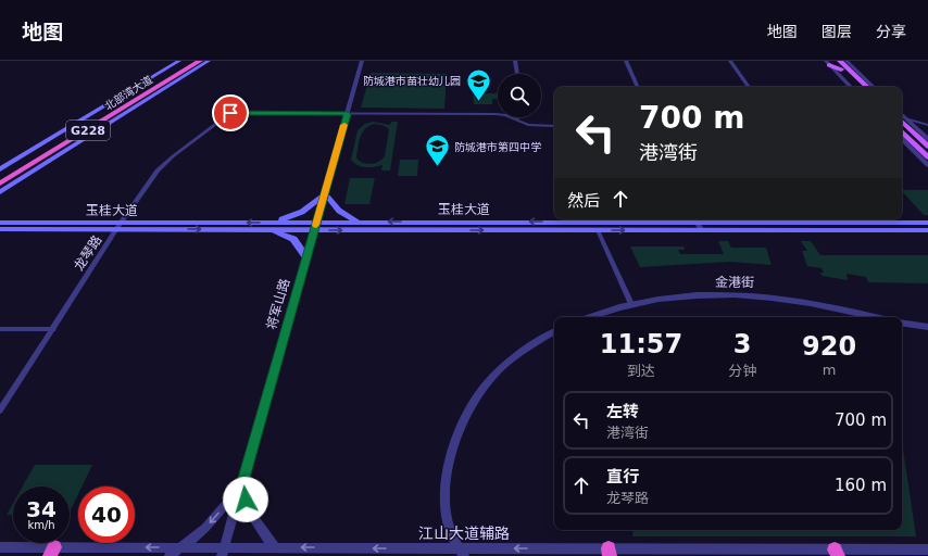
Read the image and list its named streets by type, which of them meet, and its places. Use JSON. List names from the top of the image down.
{
  "streets": {
    "highway": ["北部湾大道", "G228"],
    "main road": ["玉桂大道"],
    "street": [
      "龙琴路",
      "金港街",
      "将军山路",
      "江山大道辅路"
    ]
  },
  "crossings": [
    ["玉桂大道", "龙琴路"],
    ["玉桂大道", "将军山路"],
    ["龙琴路", "将军山路"],
    ["将军山路", "江山大道辅路"]
  ],
  "one_way": ["江山大道辅路"],
  "places": {
    "school or university": ["防城港市苗壮幼儿园", "防城港市第四中学"]
  },
  "page": {
    "header": "地图",
    "nav": ["地图", "图层", "分享"],
    "turn": ["700 m", "港湾街"],
    "then": "然后",
    "eta": [
      "11:57",
      "到达",
      "3",
      "分钟",
      "920",
      "m"
    ],
    "list": [
      {
        "name": "左转",
        "note": "港湾街",
        "value": "700 m"
      },
      {
        "name": "直行",
        "note": "龙琴路",
        "value": "160 m"
      }
    ],
    "speed": "34 km/h",
    "limit": "40"
  }
}
